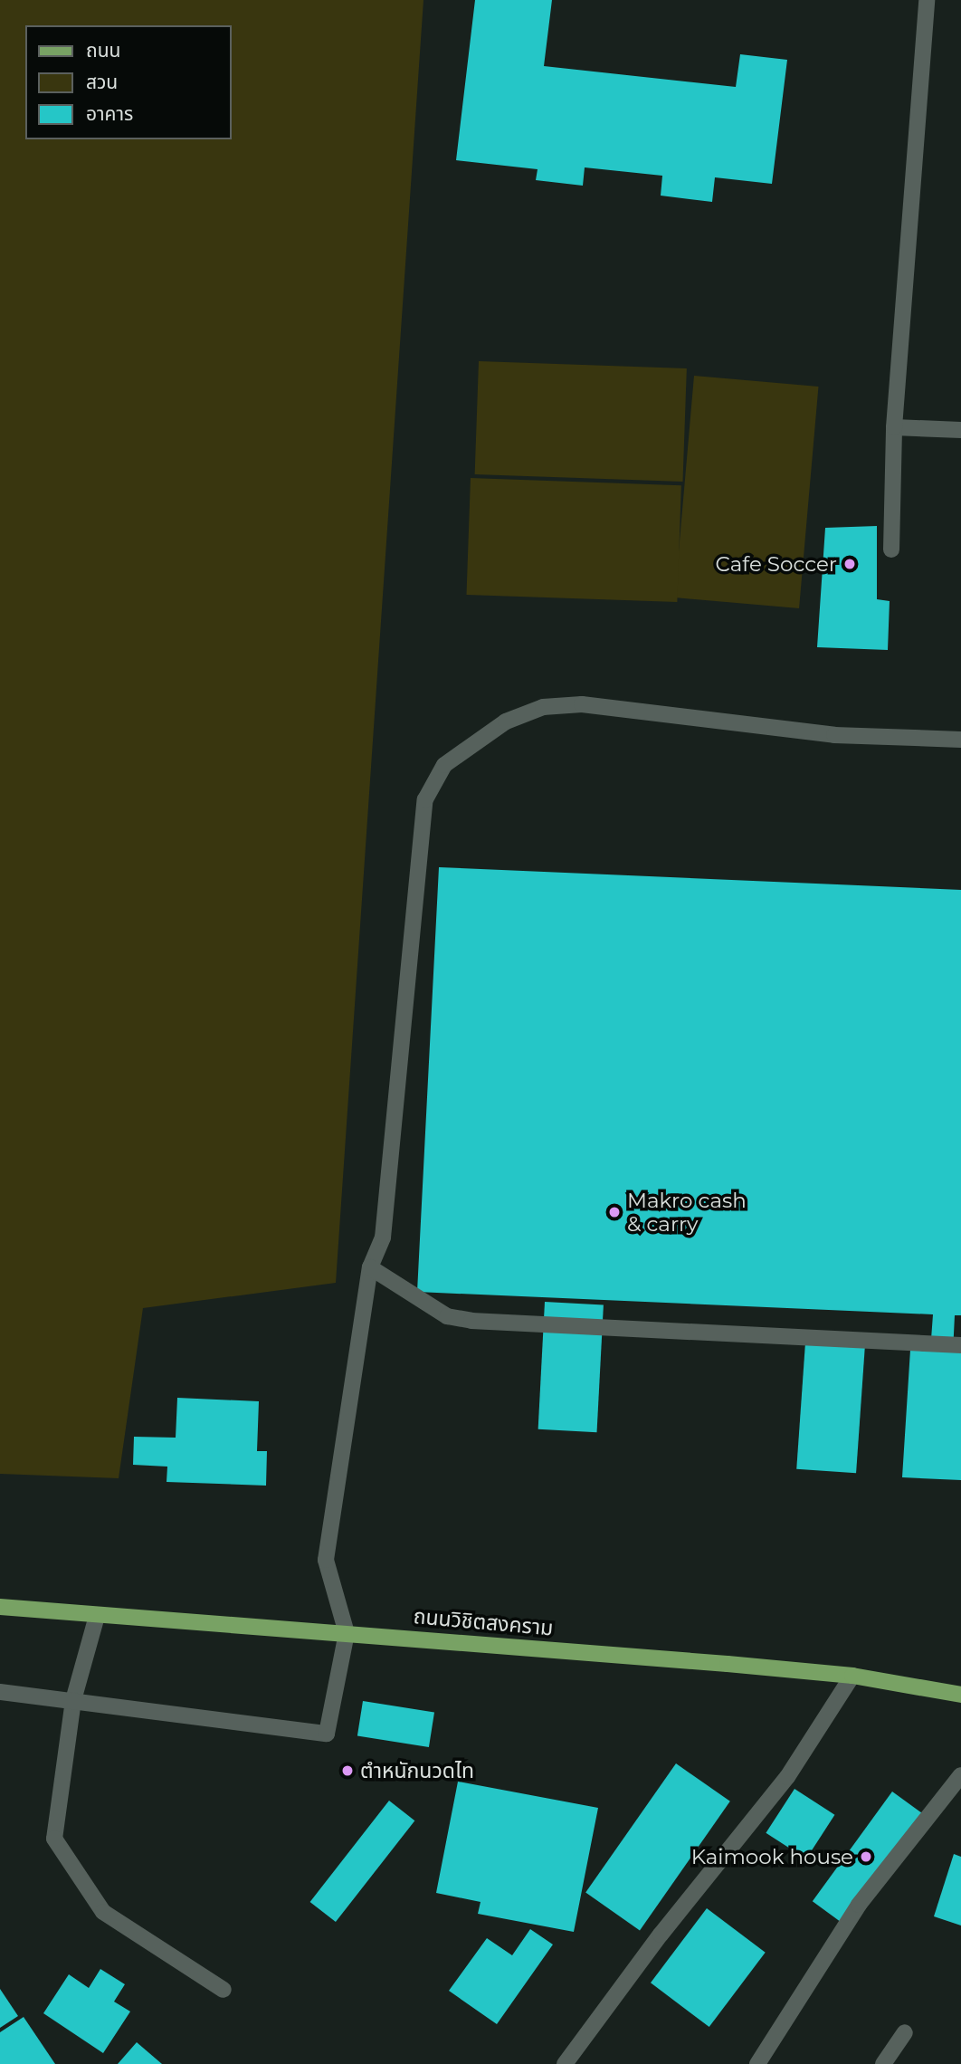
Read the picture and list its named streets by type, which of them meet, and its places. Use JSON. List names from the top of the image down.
{
  "streets": {
    "main road": ["ถนนวิชิตสงคราม"]
  },
  "places": [
    "Cafe Soccer",
    "Makro cash & carry",
    "ตำหนักนวดไท",
    "Kaimook house"
  ],
  "legend": ["ถนน", "สวน", "อาคาร"]
}
